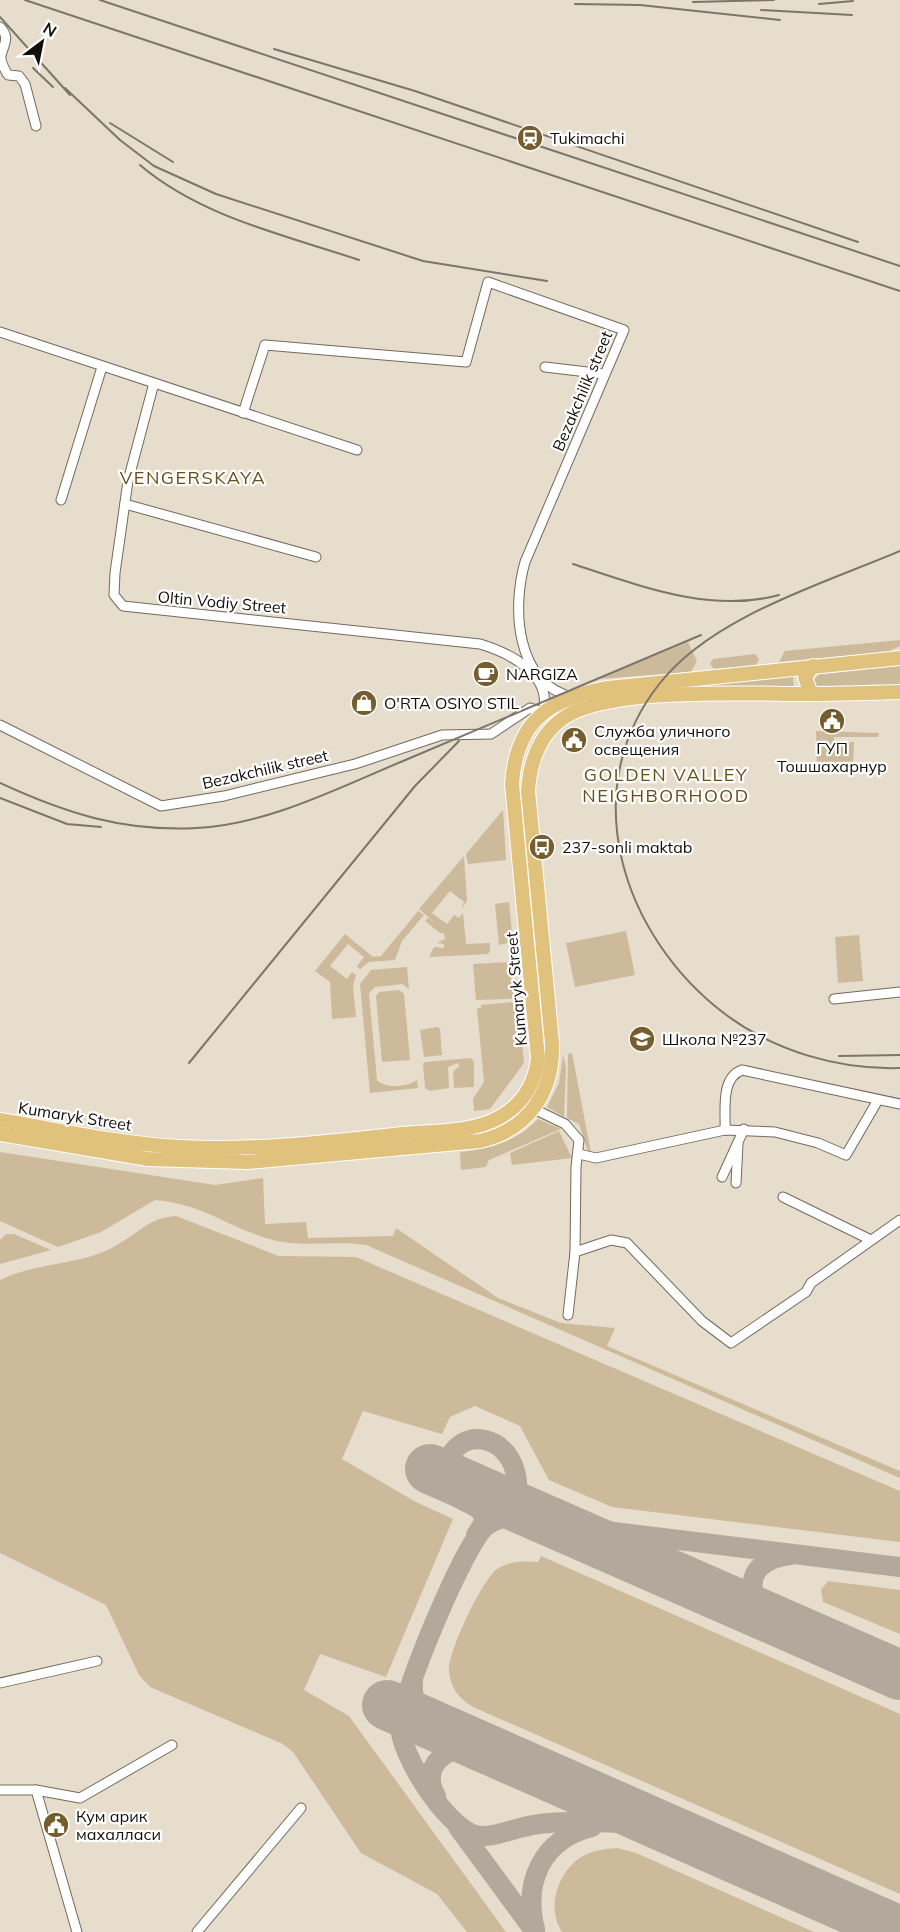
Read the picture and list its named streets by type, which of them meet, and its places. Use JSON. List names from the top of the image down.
{
  "streets": {
    "main road": ["Kumaryk Street"],
    "street": ["Bezakchilik street", "Oltin Vodiy Street"]
  },
  "crossings": [
    ["Bezakchilik street", "Oltin Vodiy Street"],
    ["Bezakchilik street", "Kumaryk Street"],
    ["Oltin Vodiy Street", "Kumaryk Street"]
  ],
  "districts": ["VENGERSKAYA", "GOLDEN VALLEY NEIGHBORHOOD"],
  "places": {
    "station": ["Tukimachi"],
    "cafe": ["NARGIZA"],
    "shop": ["O'RTA OSIYO STIL"],
    "public building": ["ГУП Тошшахарнур", "Служба уличного освещения", "Кум арик махалласи"],
    "bus stop": ["237-sonli maktab"],
    "school or university": ["Школа №237"]
  },
  "north": "top right"
}
